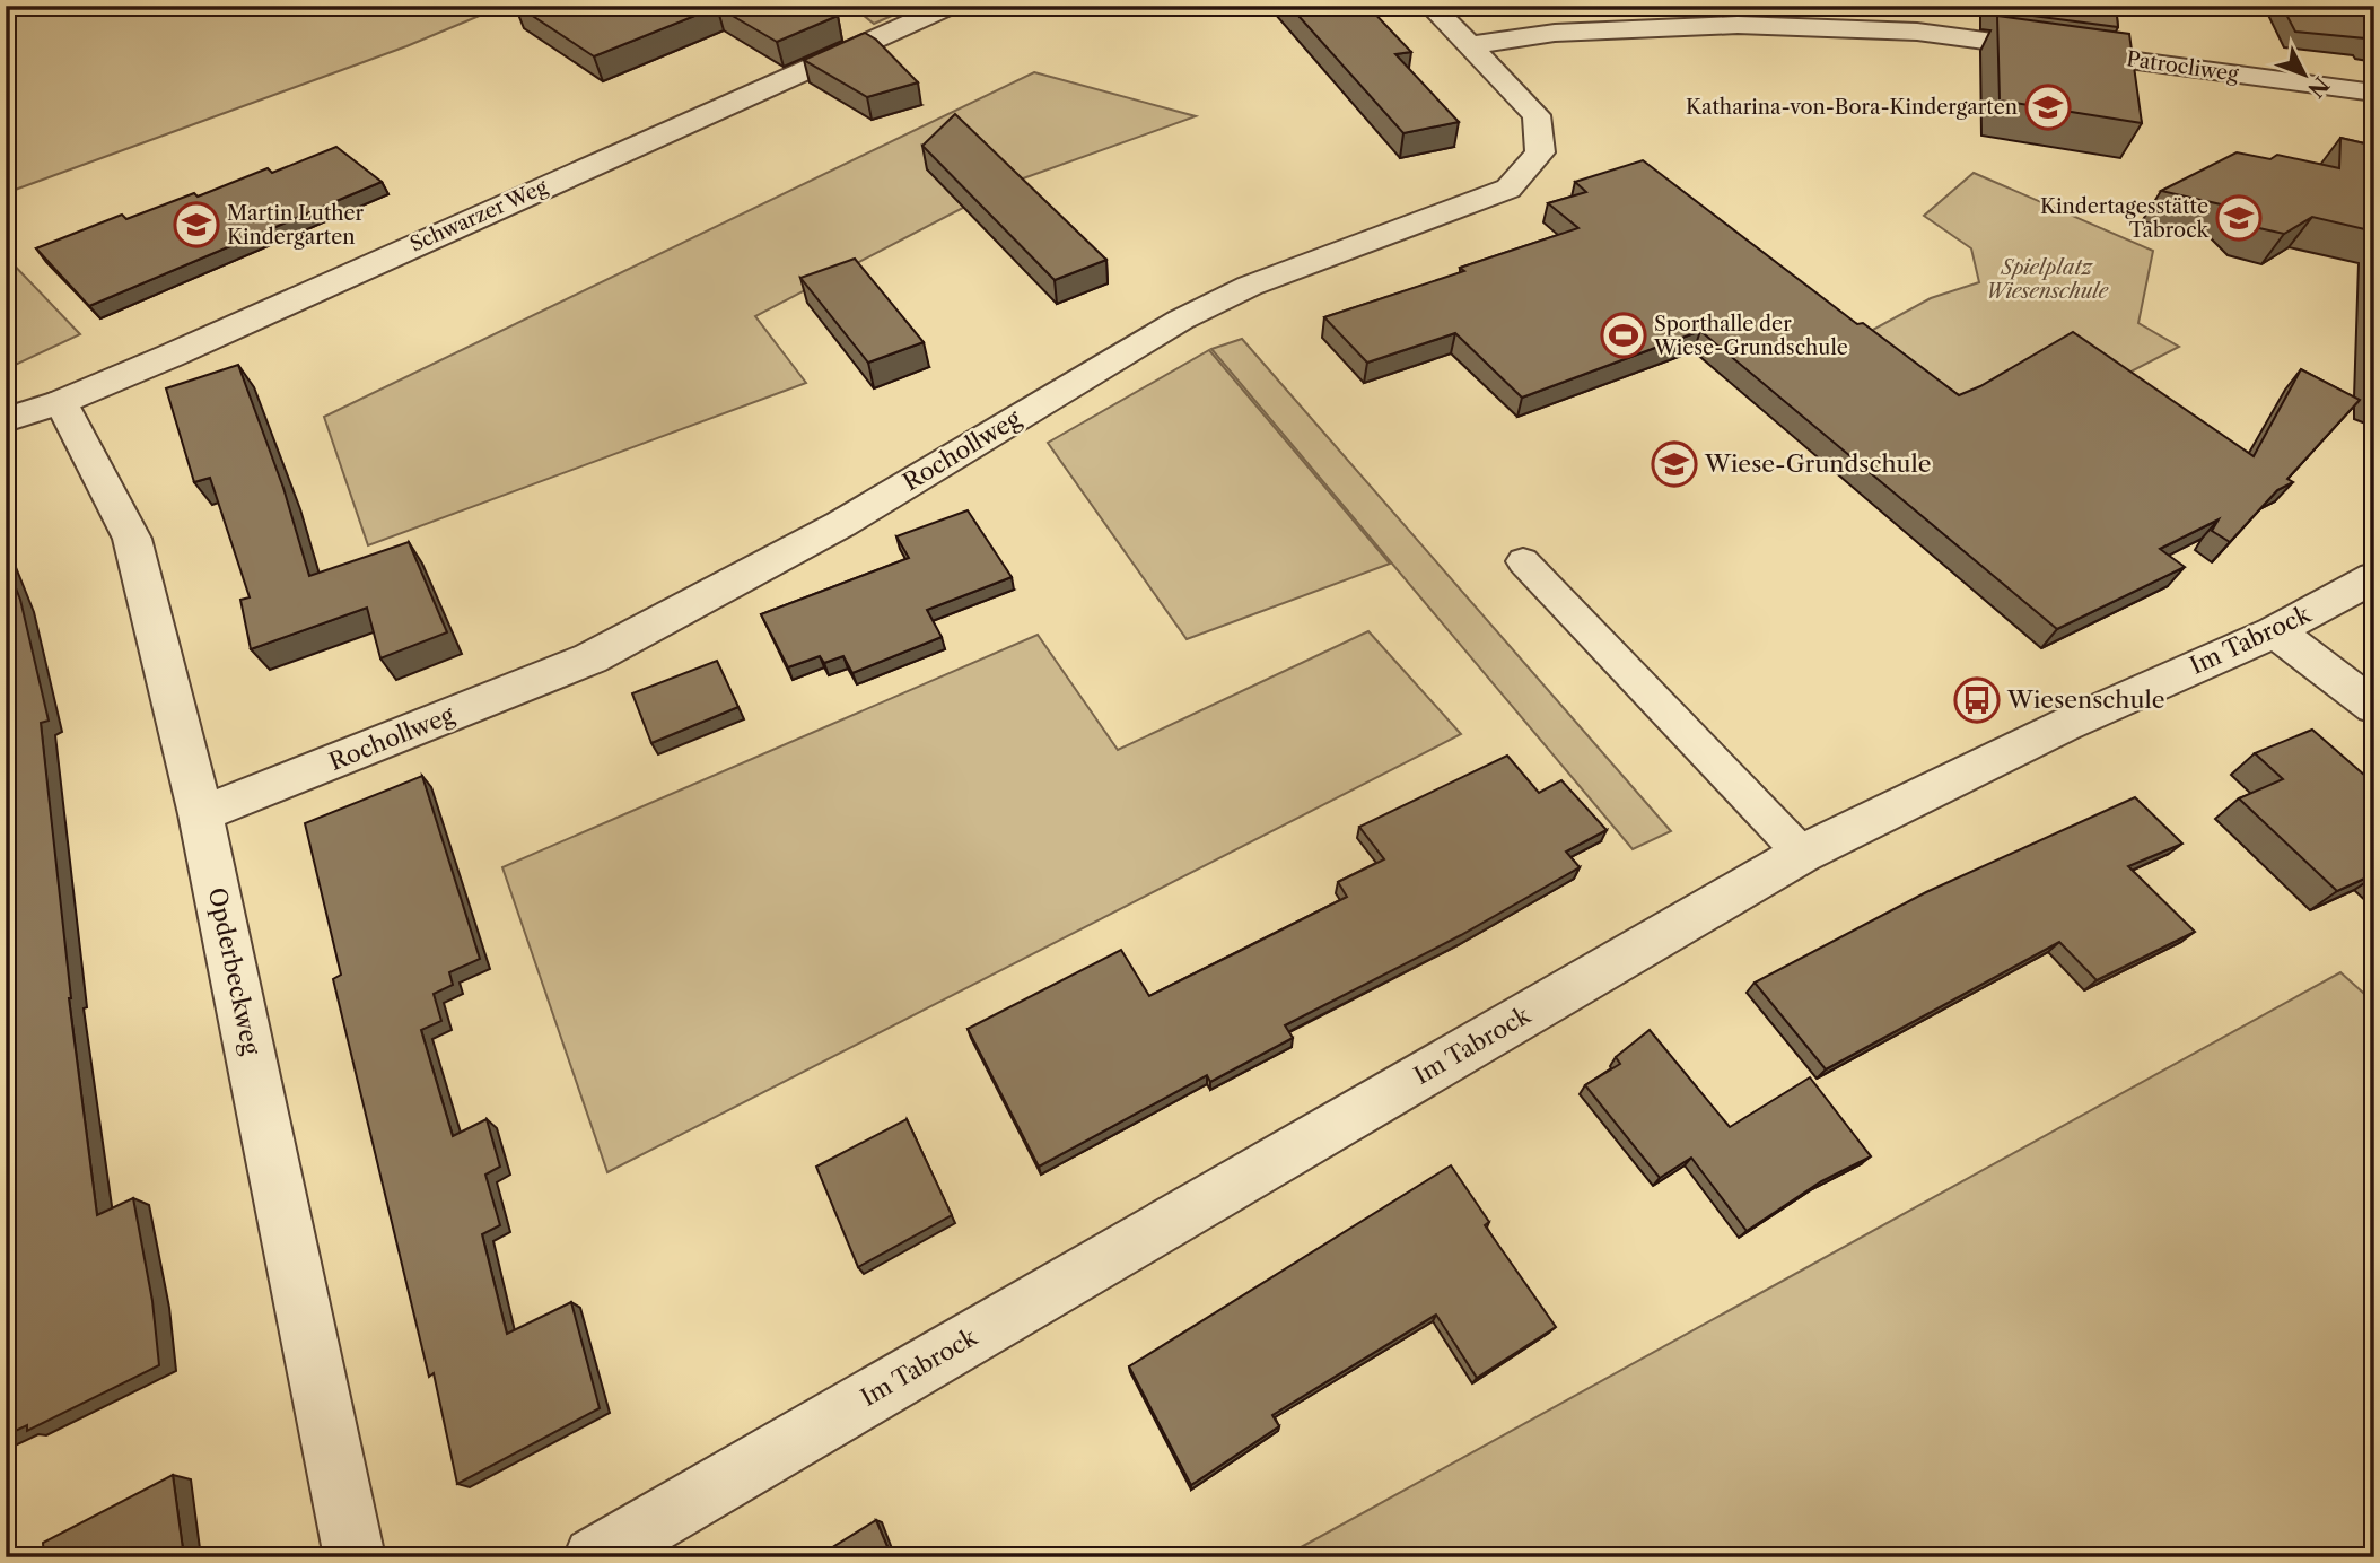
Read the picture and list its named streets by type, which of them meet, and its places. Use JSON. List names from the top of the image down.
{
  "streets": {
    "street": [
      "Patrocliweg",
      "Schwarzer Weg",
      "Rochollweg",
      "Im Tabrock",
      "Opderbeckweg"
    ]
  },
  "crossings": [
    ["Patrocliweg", "Rochollweg"],
    ["Schwarzer Weg", "Opderbeckweg"],
    ["Rochollweg", "Opderbeckweg"]
  ],
  "parks": ["Spielplatz Wiesenschule"],
  "places": {
    "school or university": [
      "Katharina-von-Bora-Kindergarten",
      "Kindertagesstätte Tabrock",
      "Martin Luther Kindergarten",
      "Wiese-Grundschule"
    ],
    "sports": ["Sporthalle der Wiese-Grundschule"],
    "bus stop": ["Wiesenschule"]
  },
  "north": "bottom right"
}
